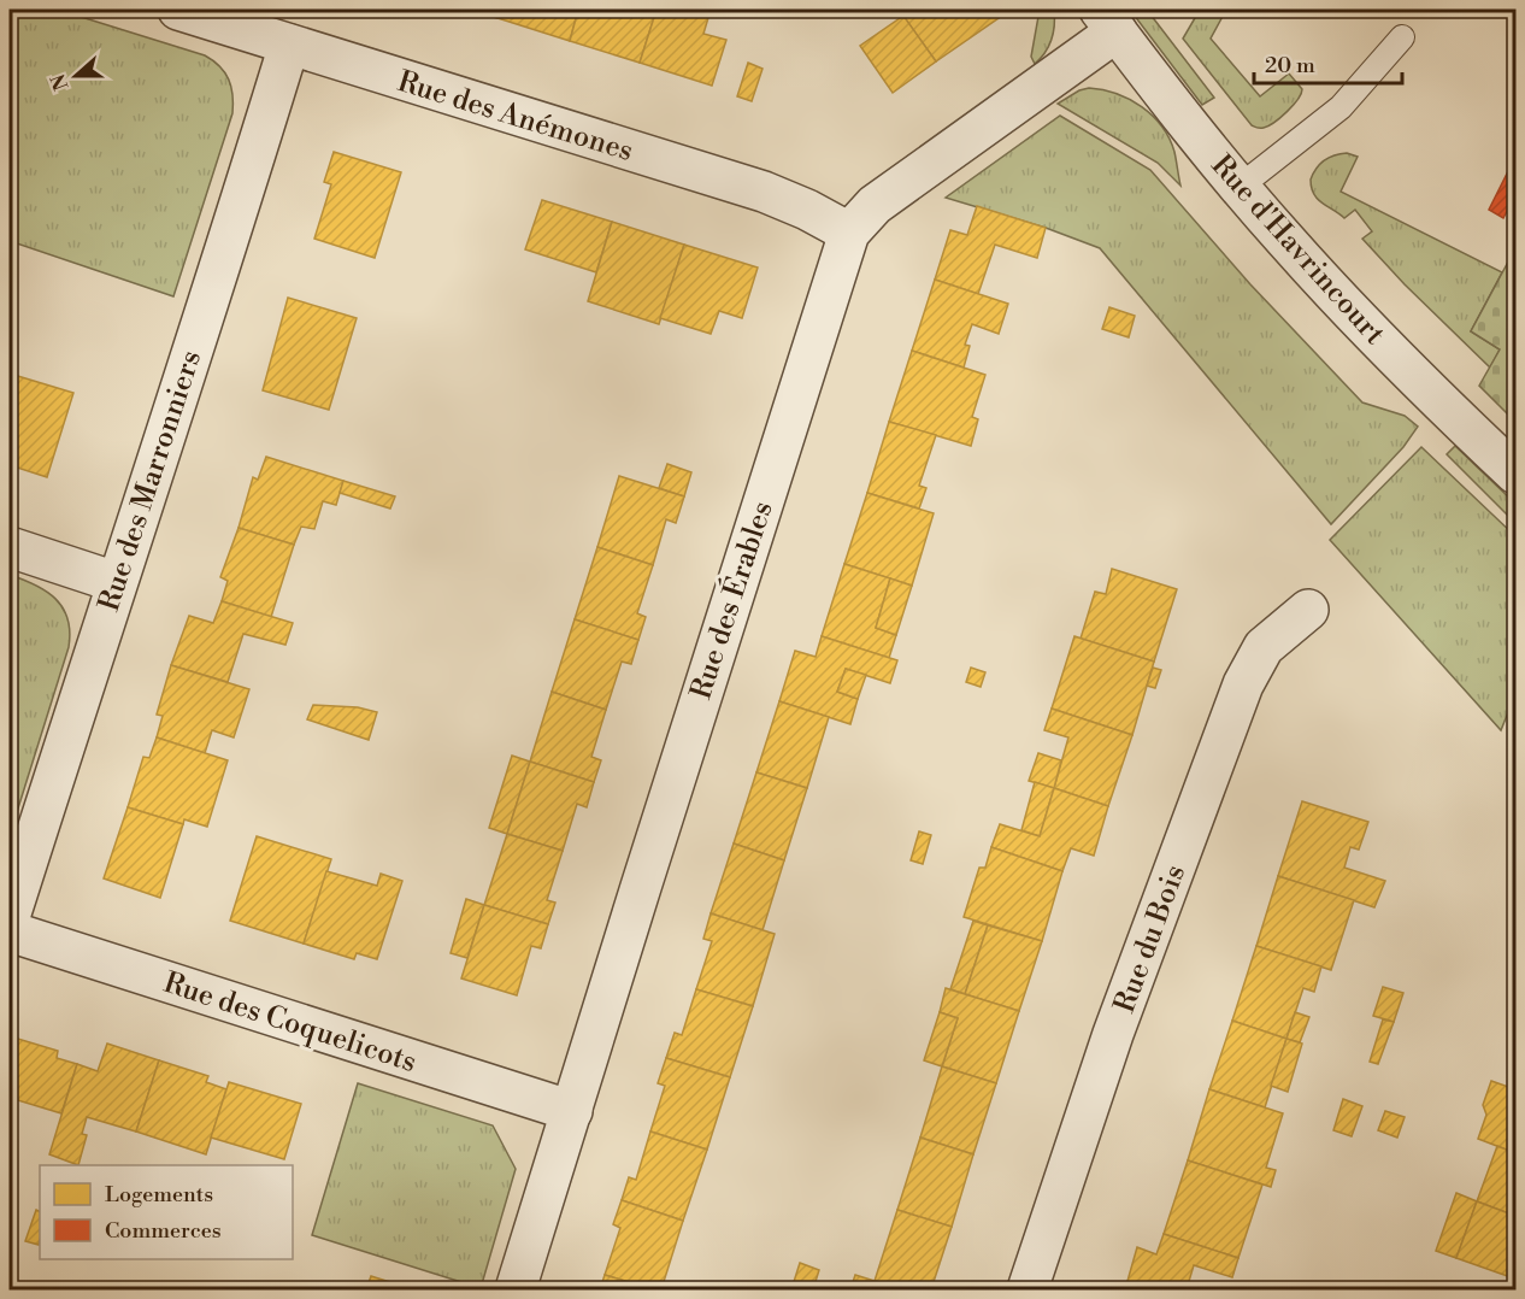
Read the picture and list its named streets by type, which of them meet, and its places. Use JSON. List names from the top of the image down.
{
  "streets": {
    "street": [
      "Rue des Anémones",
      "Rue d'Havrincourt",
      "Rue des Marronniers",
      "Rue des Érables",
      "Rue du Bois",
      "Rue des Coquelicots"
    ]
  },
  "crossings": [
    ["Rue des Anémones", "Rue des Marronniers"],
    ["Rue des Anémones", "Rue des Érables"],
    ["Rue d'Havrincourt", "Rue des Érables"],
    ["Rue des Érables", "Rue des Coquelicots"]
  ],
  "legend": ["Logements", "Commerces"],
  "scale_bar": "20 m",
  "north": "left"
}
